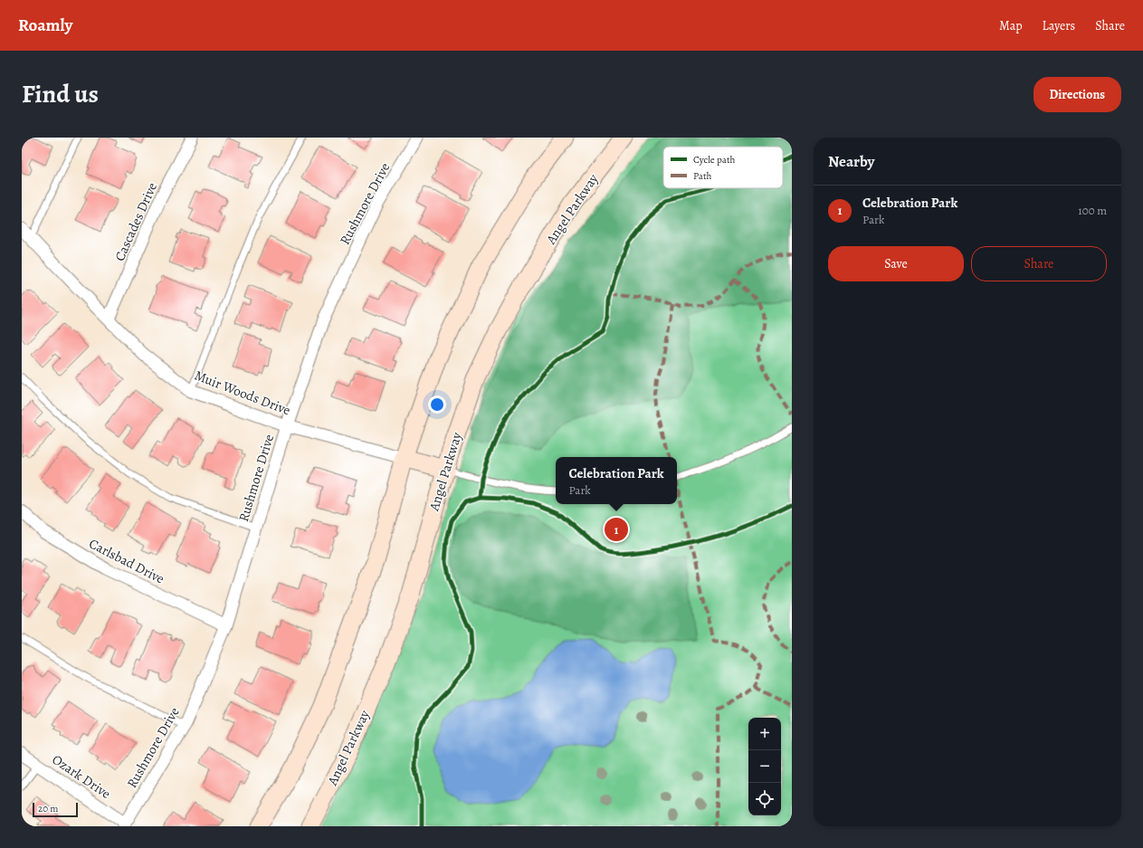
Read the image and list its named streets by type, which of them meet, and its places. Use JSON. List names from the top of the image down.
{
  "streets": {
    "main road": ["Angel Parkway"],
    "street": [
      "Rushmore Drive",
      "Cascades Drive",
      "Muir Woods Drive",
      "Carlsbad Drive",
      "Ozark Drive"
    ]
  },
  "crossings": [
    ["Rushmore Drive", "Muir Woods Drive"],
    ["Rushmore Drive", "Carlsbad Drive"],
    ["Rushmore Drive", "Ozark Drive"],
    ["Cascades Drive", "Muir Woods Drive"]
  ],
  "legend": ["Cycle path", "Path"],
  "scale_bar": "20 m",
  "page": {
    "header": "Roamly",
    "nav": ["Map", "Layers", "Share"],
    "title": "Find us",
    "buttons": [
      "Directions",
      ["Save", "Share"]
    ],
    "heading": "Nearby",
    "list": [
      {
        "mark": "1",
        "name": "Celebration Park",
        "note": "Park",
        "value": "100 m"
      }
    ],
    "popup": ["Celebration Park", "Park"],
    "pins": "1",
    "map_buttons": ["+", "−"],
    "scale": "20 m"
  }
}
